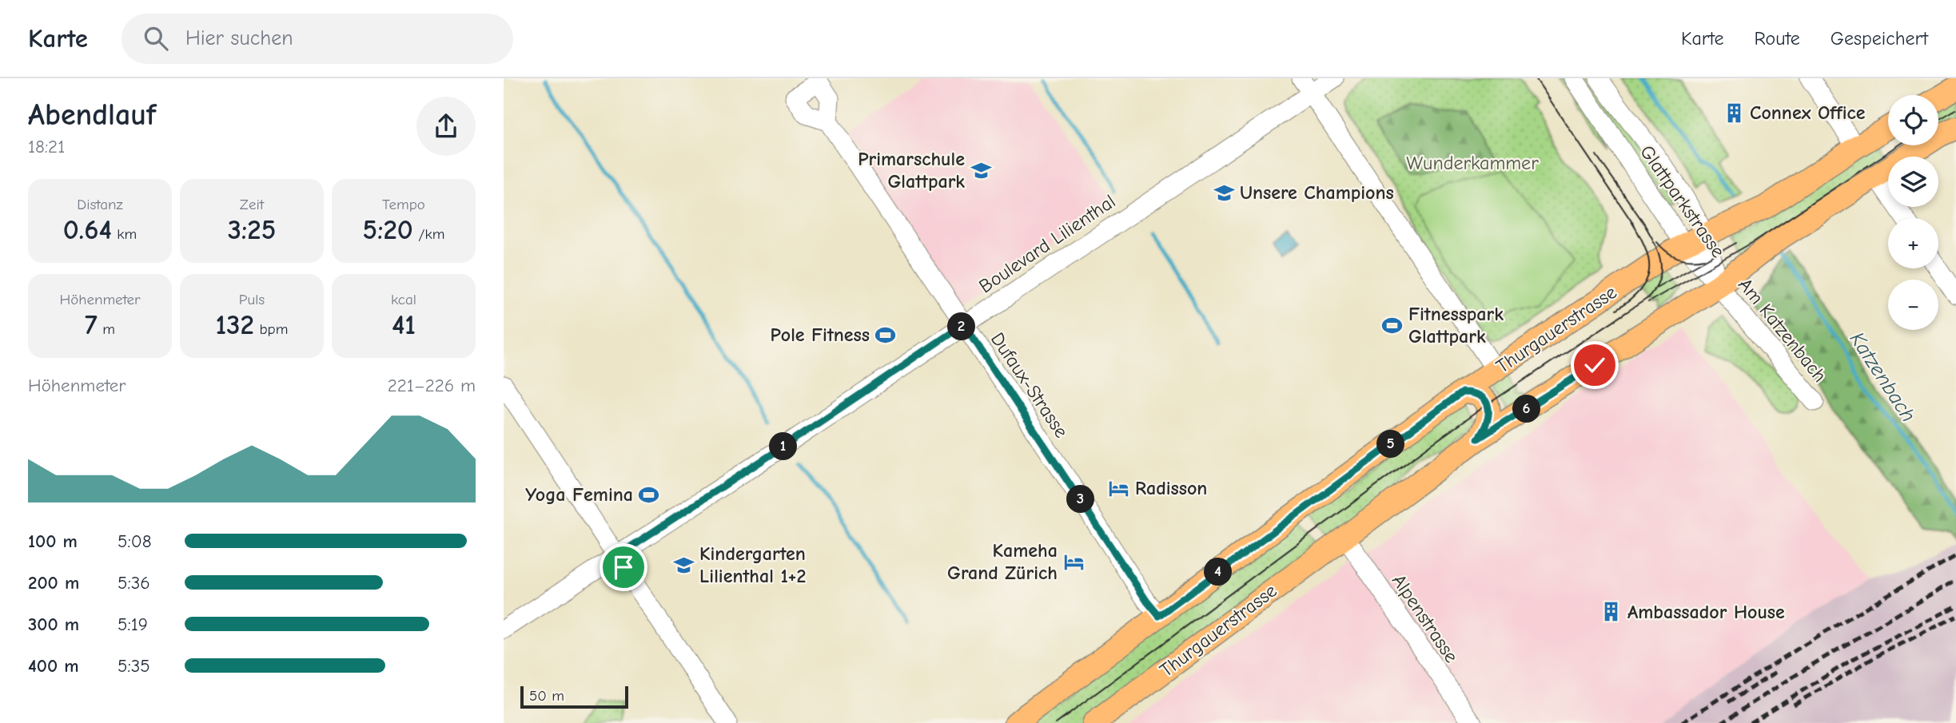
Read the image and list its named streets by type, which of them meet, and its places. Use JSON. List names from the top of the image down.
{
  "streets": {
    "main road": ["Thurgauerstrasse"],
    "street": [
      "Glattparkstrasse",
      "Boulevard Lilienthal",
      "Am Katzenbach",
      "Dufaux-Strasse",
      "Alpenstrasse"
    ]
  },
  "crossings": [
    ["Glattparkstrasse", "Thurgauerstrasse"],
    ["Glattparkstrasse", "Am Katzenbach"],
    ["Boulevard Lilienthal", "Dufaux-Strasse"],
    ["Thurgauerstrasse", "Am Katzenbach"],
    ["Thurgauerstrasse", "Dufaux-Strasse"],
    ["Thurgauerstrasse", "Alpenstrasse"]
  ],
  "water": ["Katzenbach"],
  "parks": ["Wunderkammer"],
  "places": {
    "building": ["Connex Office", "Ambassador House"],
    "school or university": ["Primarschule Glattpark", "Unsere Champions", "Kindergarten Lilienthal 1+2"],
    "sports": ["Fitnesspark Glattpark", "Pole Fitness", "Yoga Femina"],
    "hotel": ["Radisson", "Kameha Grand Zürich"]
  },
  "scale_bar": "50 m",
  "page": {
    "header": "Karte",
    "search": "Hier suchen",
    "nav": ["Karte", "Route", "Gespeichert"],
    "heading": ["Abendlauf", "18:21"],
    "map_buttons": ["+", "−"],
    "stats": [
      ["Distanz", "0.64 km"],
      ["Zeit", "3:25"],
      ["Tempo", "5:20 /km"],
      ["Höhenmeter", "7 m"],
      ["Puls", "132 bpm"],
      ["kcal", "41"]
    ],
    "pins": [
      "2",
      "6",
      "5",
      "1",
      "3",
      "4"
    ],
    "chart": ["Höhenmeter", "221–226 m"],
    "list": [
      {
        "name": "100 m",
        "note": "5:08"
      },
      {
        "name": "200 m",
        "note": "5:36"
      },
      {
        "name": "300 m",
        "note": "5:19"
      },
      {
        "name": "400 m",
        "note": "5:35"
      }
    ],
    "scale": "50 m"
  }
}
